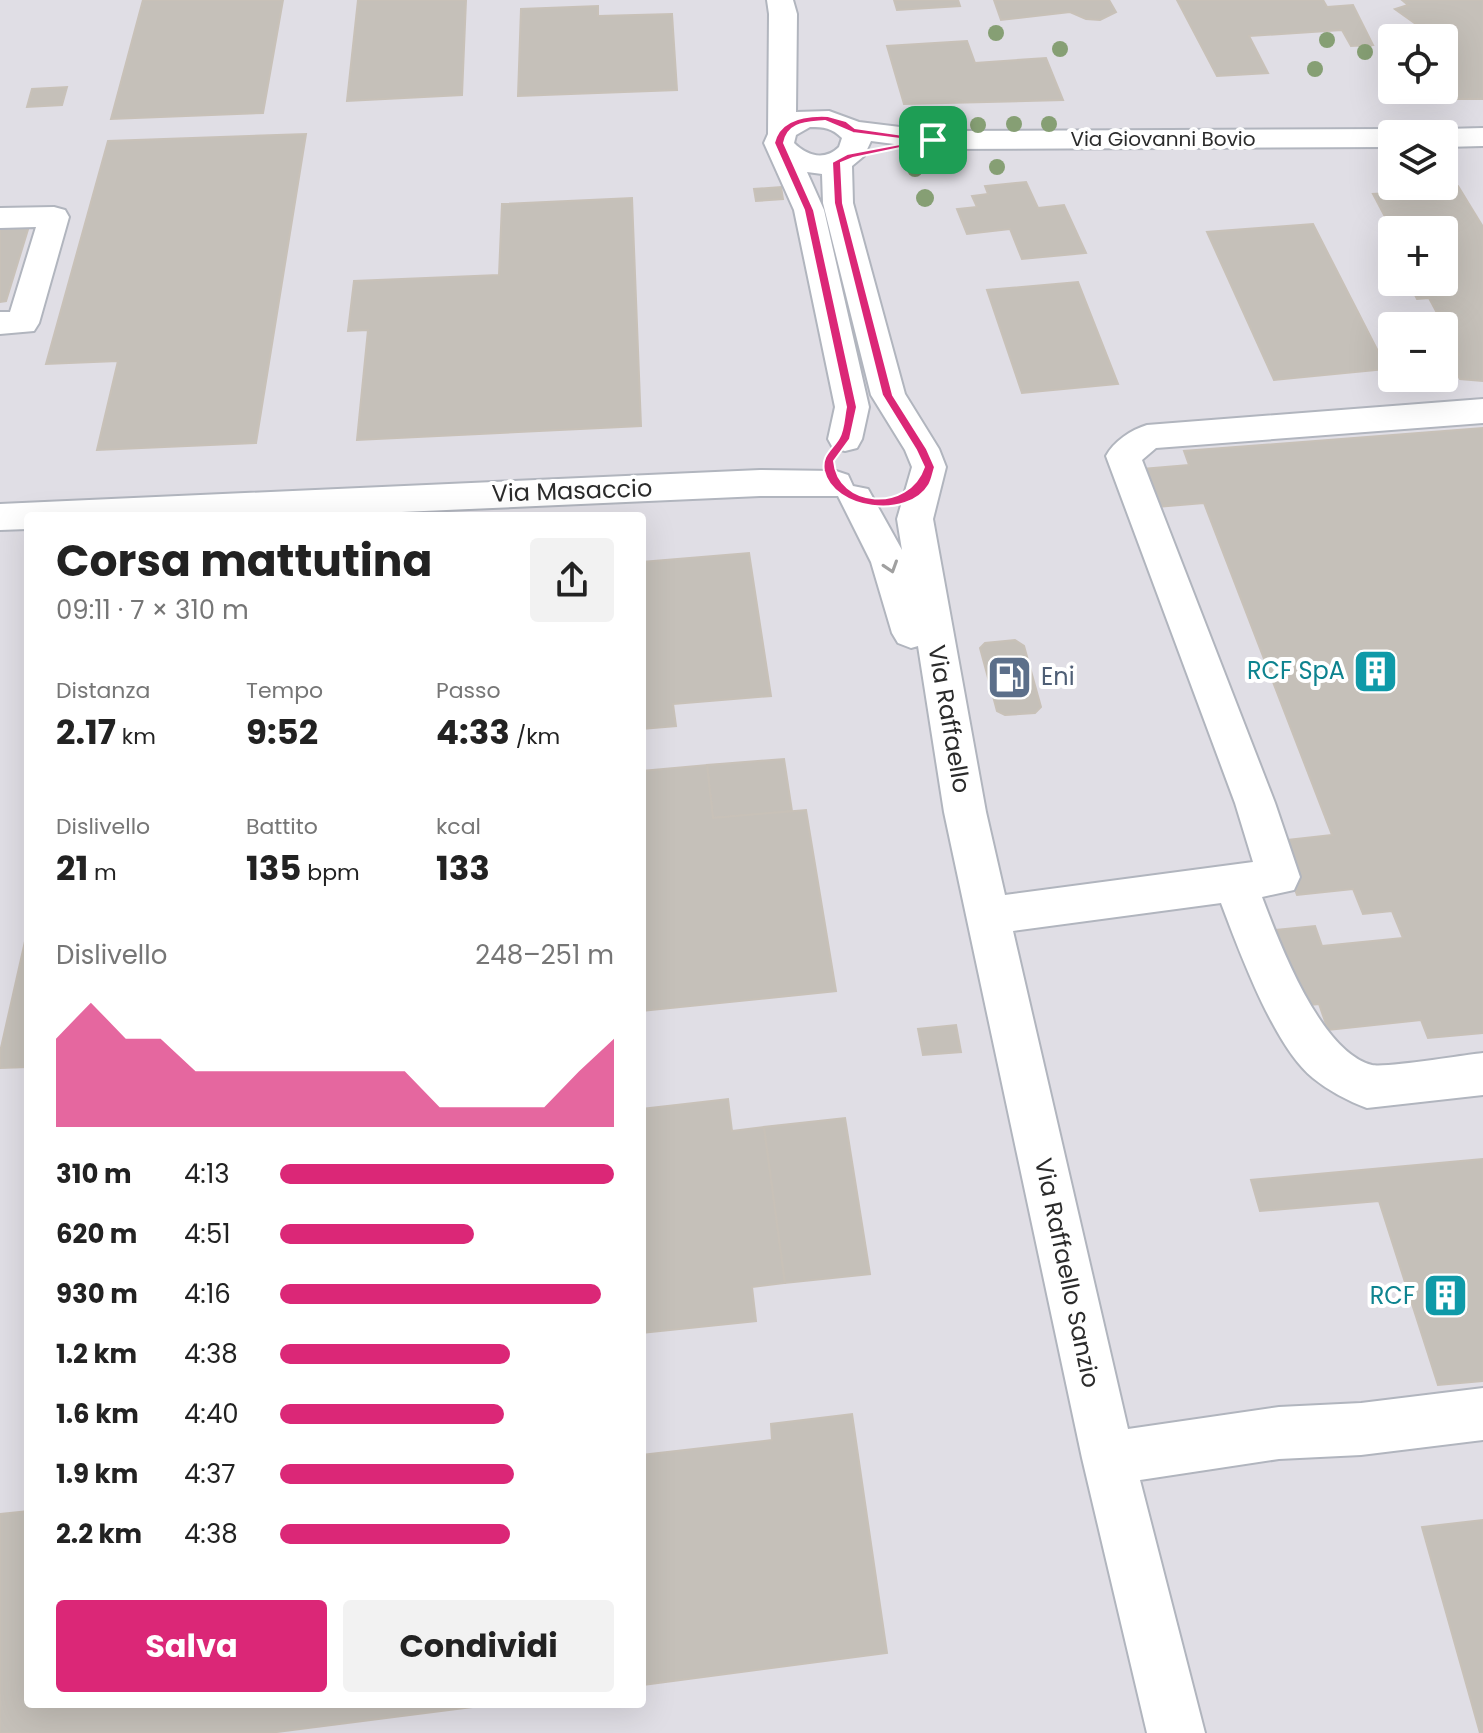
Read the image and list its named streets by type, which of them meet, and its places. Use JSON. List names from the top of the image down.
{
  "streets": {
    "street": [
      "Via Giovanni Bovio",
      "Via Masaccio",
      "Via Raffaello",
      "Via Raffaello Sanzio"
    ]
  },
  "crossings": [
    ["Via Masaccio", "Via Raffaello"],
    ["Via Raffaello", "Via Raffaello Sanzio"]
  ],
  "places": {
    "building": ["RCF SpA", "RCF"],
    "fuel station": ["Eni"]
  },
  "page": {
    "map_buttons": ["+", "−"],
    "heading": ["Corsa mattutina", "09:11 · 7 × 310 m"],
    "stats": [
      ["Distanza", "2.17 km"],
      ["Tempo", "9:52"],
      ["Passo", "4:33 /km"],
      ["Dislivello", "21 m"],
      ["Battito", "135 bpm"],
      ["kcal", "133"]
    ],
    "chart": ["Dislivello", "248–251 m"],
    "list": [
      {
        "name": "310 m",
        "note": "4:13"
      },
      {
        "name": "620 m",
        "note": "4:51"
      },
      {
        "name": "930 m",
        "note": "4:16"
      },
      {
        "name": "1.2 km",
        "note": "4:38"
      },
      {
        "name": "1.6 km",
        "note": "4:40"
      },
      {
        "name": "1.9 km",
        "note": "4:37"
      },
      {
        "name": "2.2 km",
        "note": "4:38"
      }
    ],
    "buttons": ["Salva", "Condividi"]
  }
}
